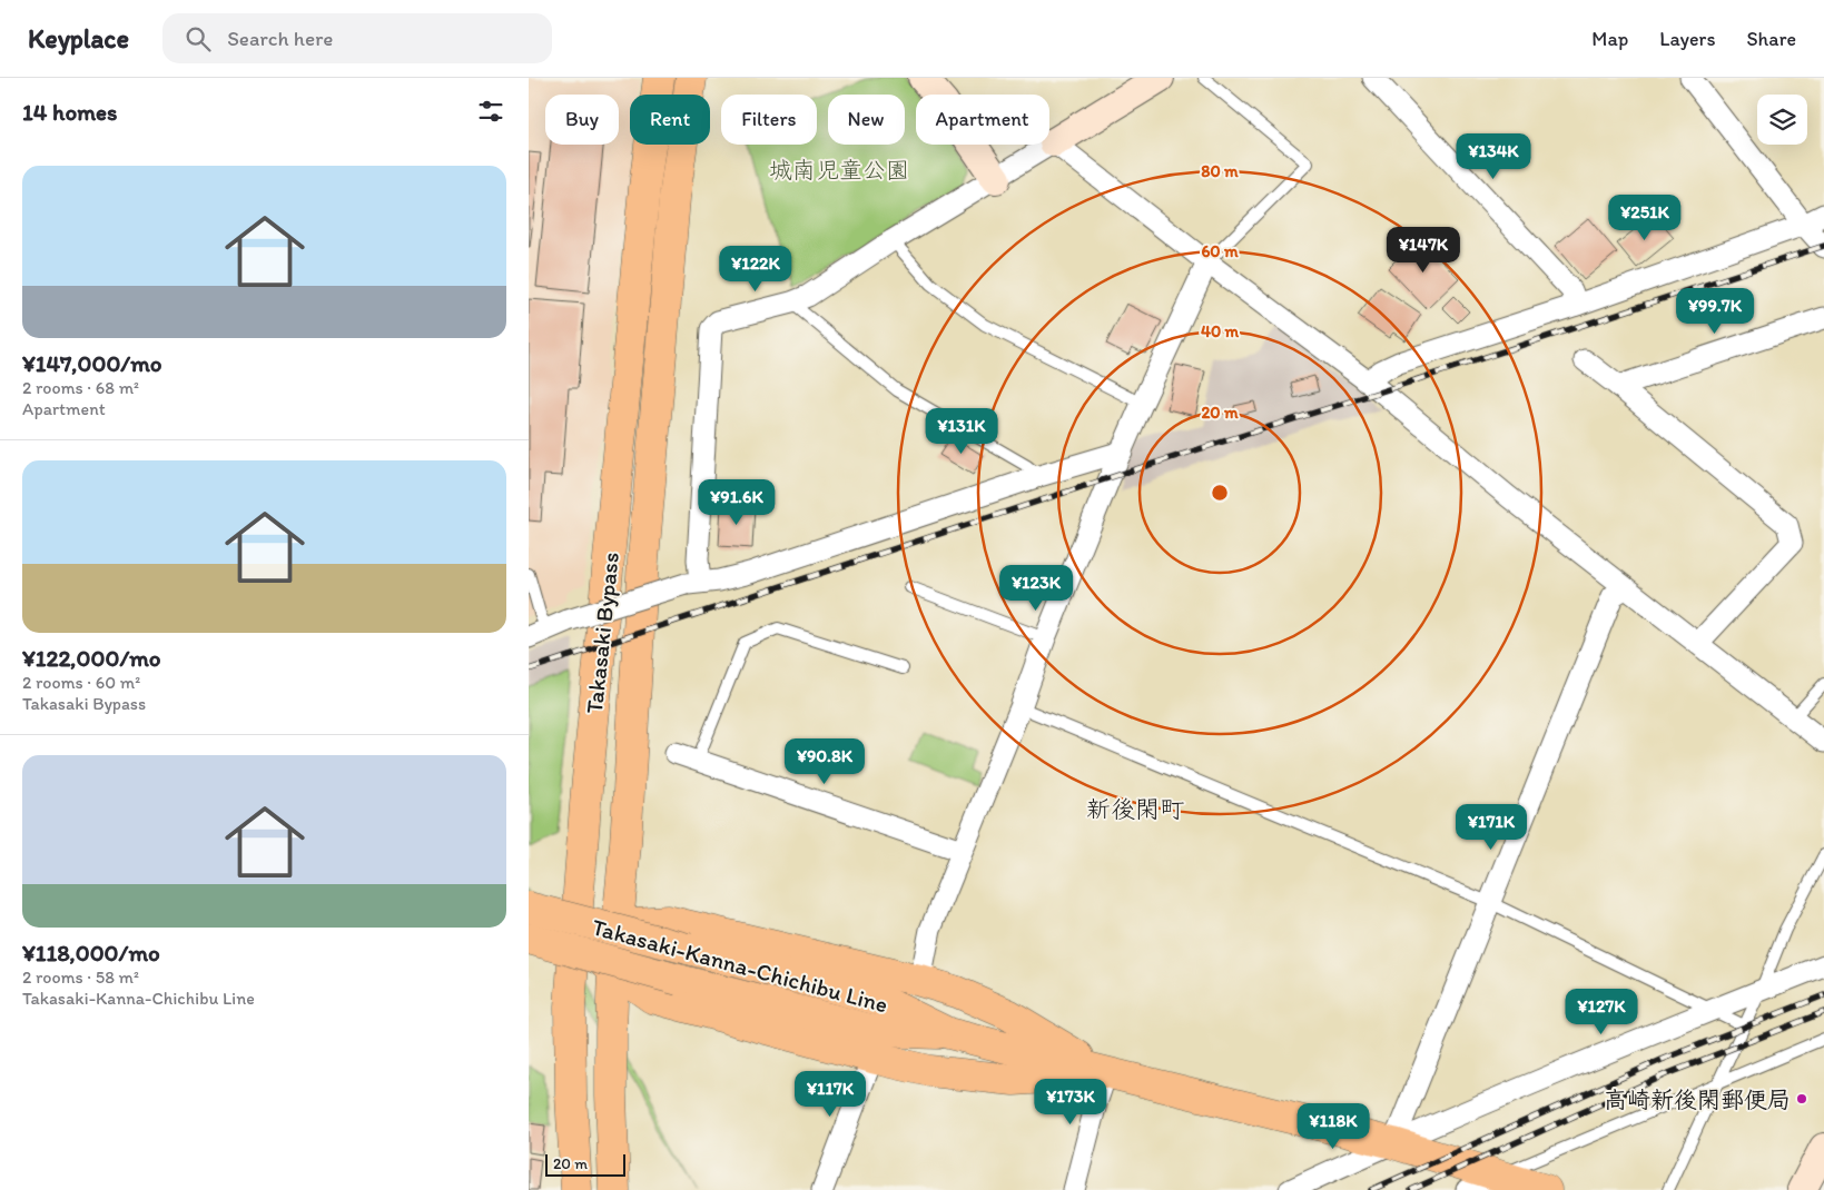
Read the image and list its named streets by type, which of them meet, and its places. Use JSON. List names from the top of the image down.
{
  "streets": {
    "main road": ["Takasaki Bypass", "Takasaki-Kanna-Chichibu Line"]
  },
  "districts": ["新後閑町"],
  "parks": ["城南児童公園"],
  "places": ["高崎新後閑郵便局"],
  "scale_bar": "20 m",
  "page": {
    "header": "Keyplace",
    "search": "Search here",
    "nav": ["Map", "Layers", "Share"],
    "heading": "14 homes",
    "chip": [
      "Buy",
      "Rent",
      "Filters",
      "New",
      "Apartment"
    ],
    "price": [
      "¥134K",
      "¥251K",
      "¥147K",
      "¥122K",
      "¥99.7K",
      "¥131K",
      "¥91.6K",
      "¥123K",
      "¥90.8K",
      "¥171K",
      "¥127K",
      "¥117K",
      "¥173K",
      "¥118K"
    ],
    "list": [
      {
        "name": "¥147,000/mo",
        "note": "2 rooms · 68 m² · Apartment"
      },
      {
        "name": "¥122,000/mo",
        "note": "2 rooms · 60 m² · Takasaki Bypass"
      },
      {
        "name": "¥118,000/mo",
        "note": "2 rooms · 58 m² · Takasaki-Kanna-Chichibu Line"
      }
    ],
    "scale": "20 m"
  },
  "rings": [
    "80 m",
    "60 m",
    "40 m",
    "20 m"
  ]
}
